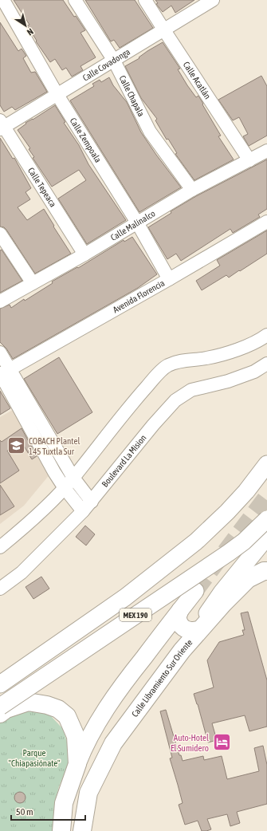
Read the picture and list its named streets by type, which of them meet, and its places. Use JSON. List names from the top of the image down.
{
  "streets": {
    "highway": ["Calle Libramiento Sur Oriente"],
    "main road": ["MEX 190"],
    "street": [
      "Calle Covadonga",
      "Calle Acatlán",
      "Calle Chapala",
      "Calle Zempoala",
      "Calle Tepeaca",
      "Calle Malinalco",
      "Avenida Florencia",
      "Boulevard La Mision"
    ]
  },
  "crossings": [
    ["Calle Covadonga", "Calle Acatlán"],
    ["Calle Covadonga", "Calle Chapala"],
    ["Calle Covadonga", "Calle Zempoala"],
    ["Calle Covadonga", "Calle Tepeaca"],
    ["Calle Acatlán", "Calle Malinalco"],
    ["Calle Chapala", "Calle Malinalco"],
    ["Calle Zempoala", "Calle Malinalco"],
    ["Calle Zempoala", "Avenida Florencia"],
    ["Calle Tepeaca", "Calle Malinalco"]
  ],
  "parks": ["Parque \"Chiapasiónate\""],
  "places": {
    "school or university": ["COBACH Plantel 145 Tuxtla Sur"],
    "hotel": ["Auto-Hotel El Sumidero"]
  },
  "scale_bar": "50 m",
  "north": "bottom right"
}
